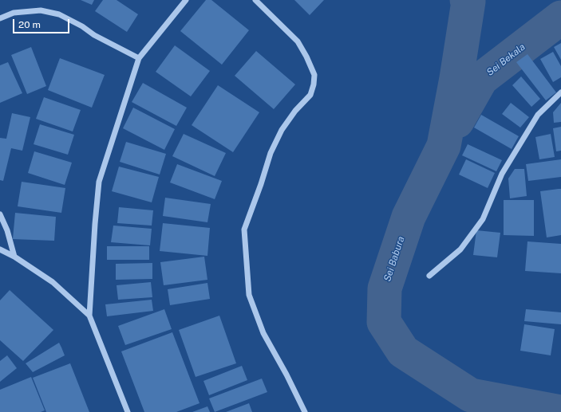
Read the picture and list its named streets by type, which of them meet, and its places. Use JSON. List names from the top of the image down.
{
  "water": ["Sei Bekala", "Sei Babura"],
  "scale_bar": "20 m"
}
